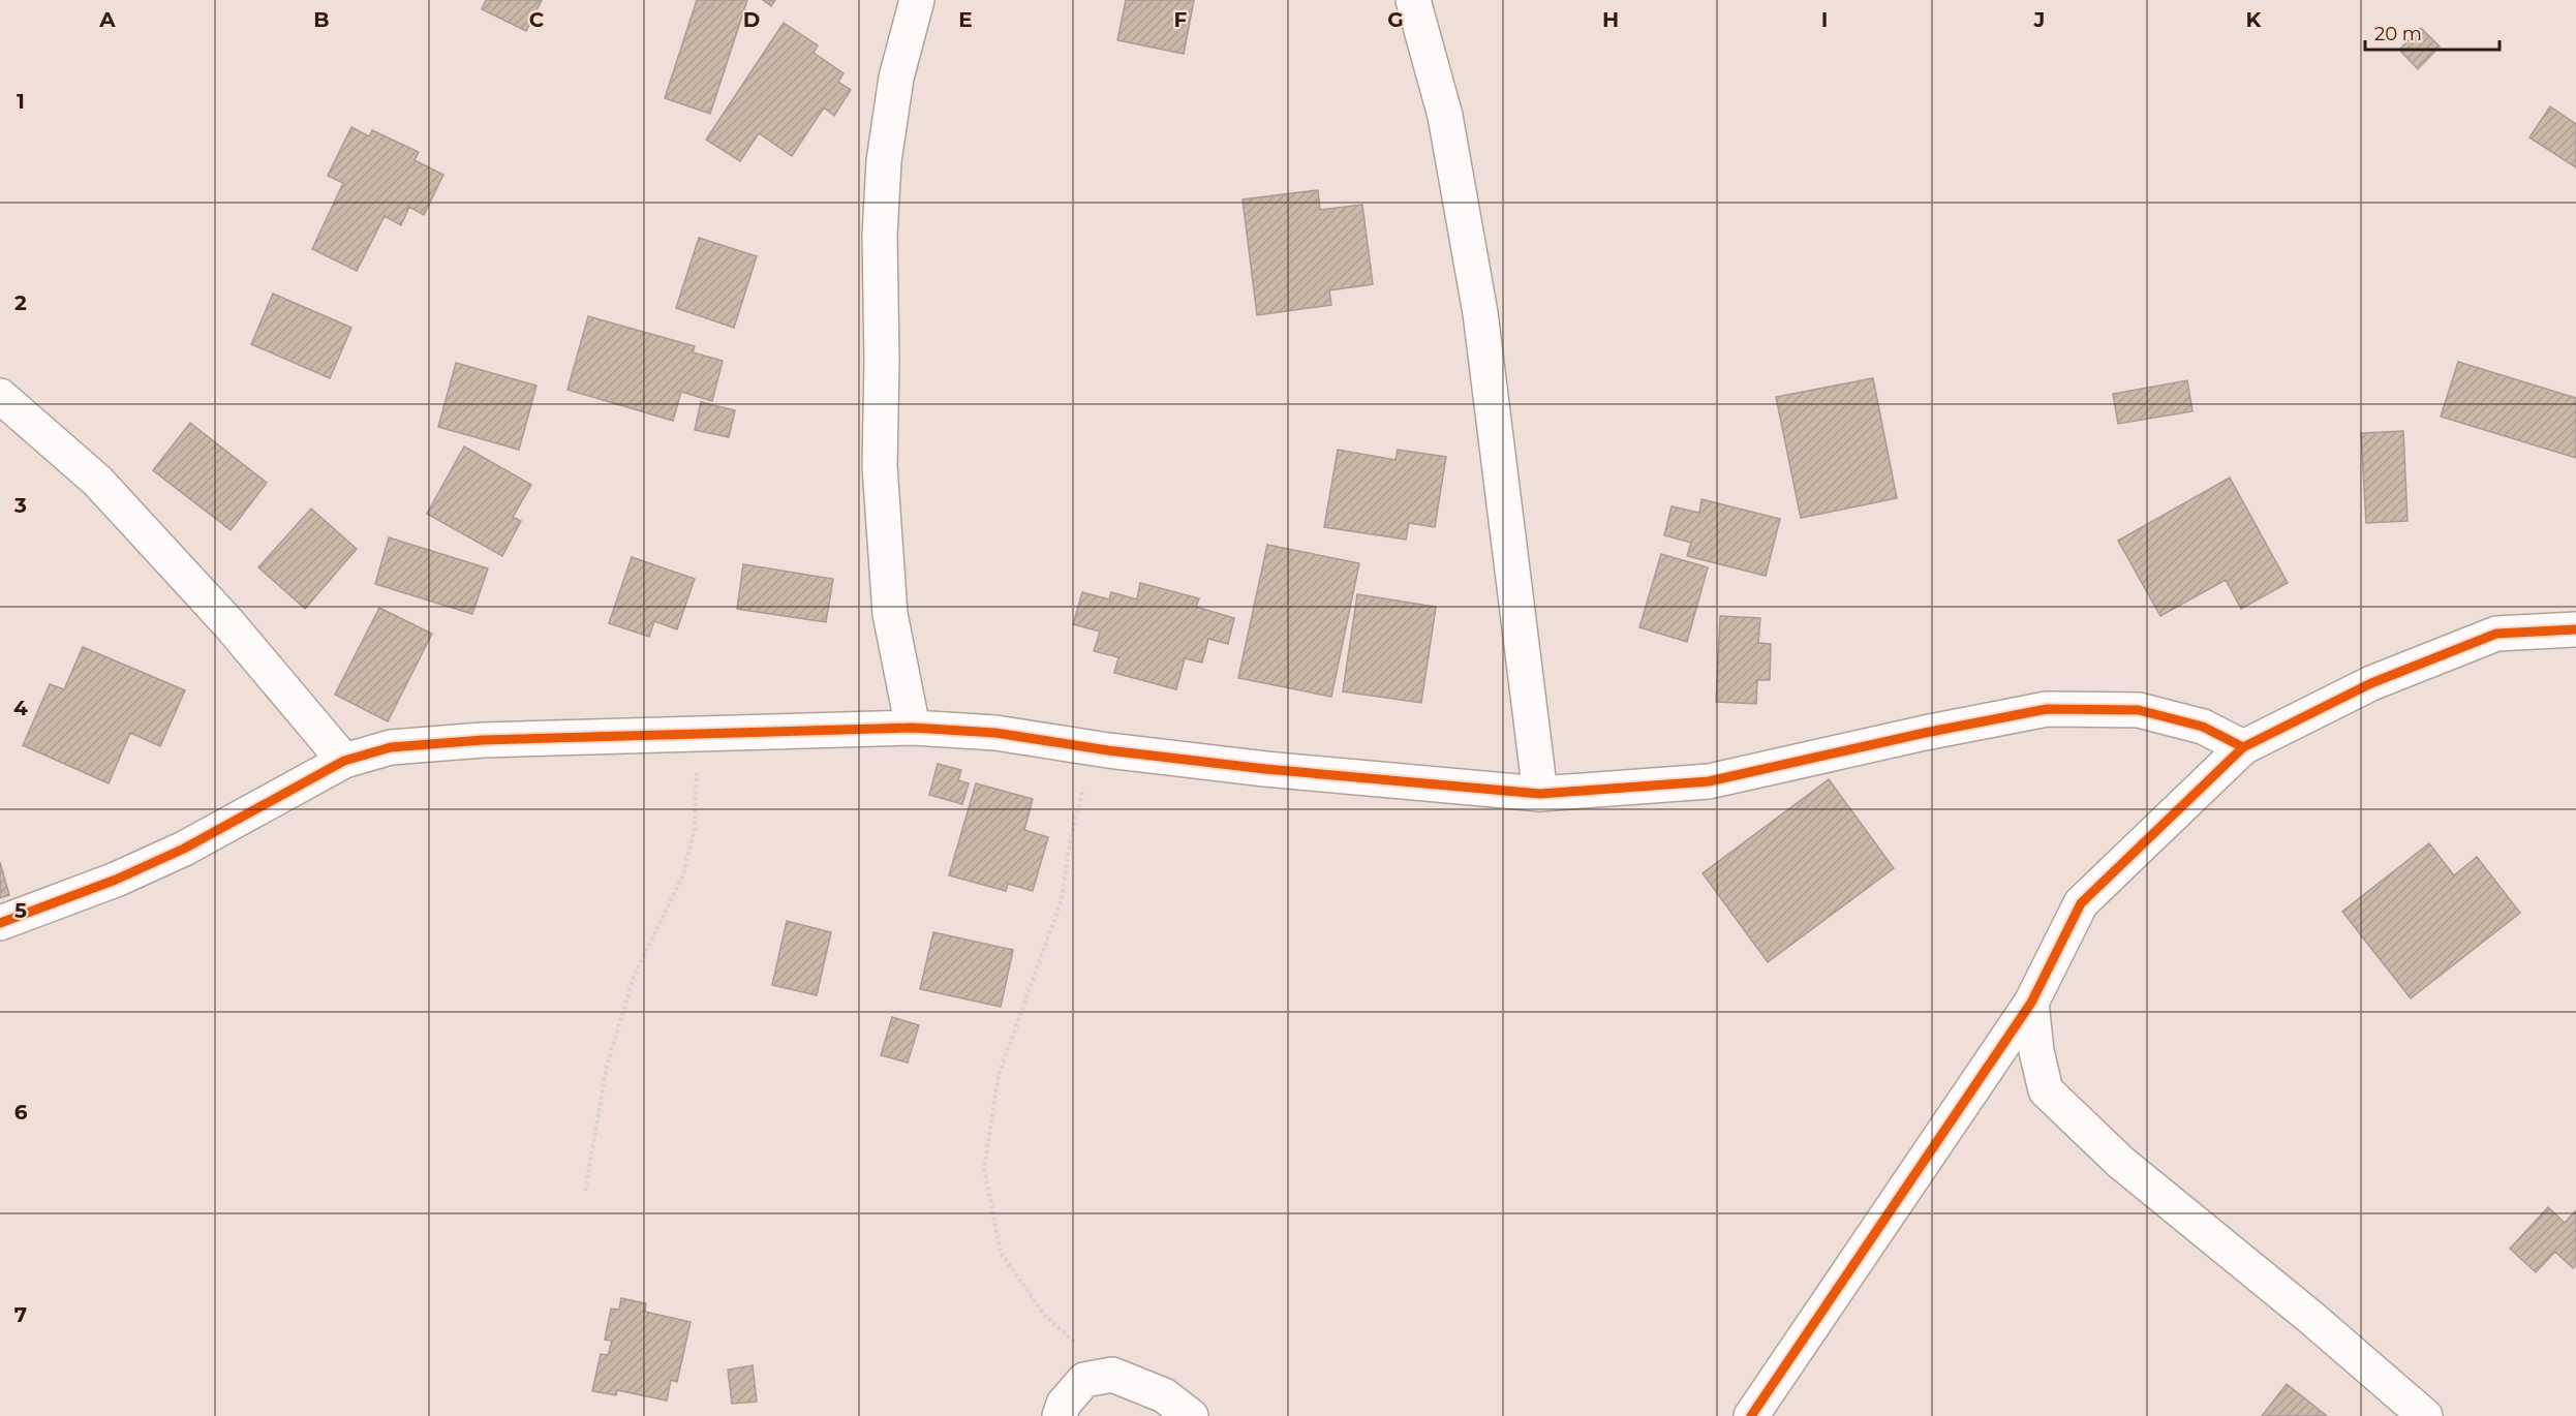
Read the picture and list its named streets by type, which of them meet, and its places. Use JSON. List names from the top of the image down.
{
  "scale_bar": "20 m",
  "grid": {
    "columns": [
      "A",
      "B",
      "C",
      "D",
      "E",
      "F",
      "G",
      "H",
      "I",
      "J",
      "K"
    ],
    "rows": [
      "1",
      "2",
      "3",
      "4",
      "5",
      "6",
      "7"
    ]
  }
}
